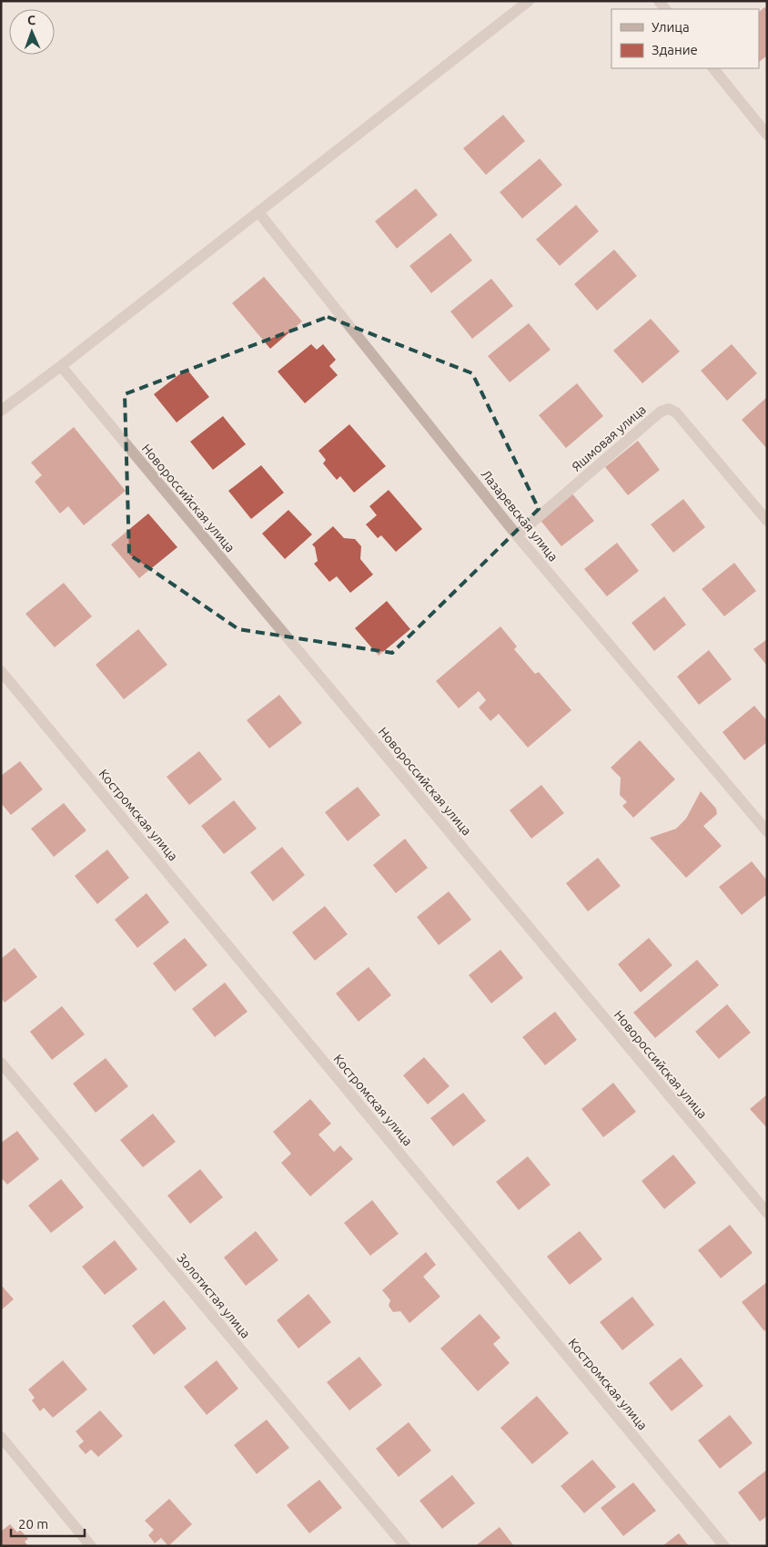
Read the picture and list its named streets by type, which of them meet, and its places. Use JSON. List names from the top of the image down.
{
  "streets": {
    "street": [
      "Яшмовая улица",
      "Новороссийская улица",
      "Лазаревская улица",
      "Костромская улица",
      "Золотистая улица"
    ]
  },
  "crossings": [
    ["Яшмовая улица", "Лазаревская улица"]
  ],
  "legend": ["Улица", "Здание"],
  "scale_bar": "20 m",
  "north": "top"
}
